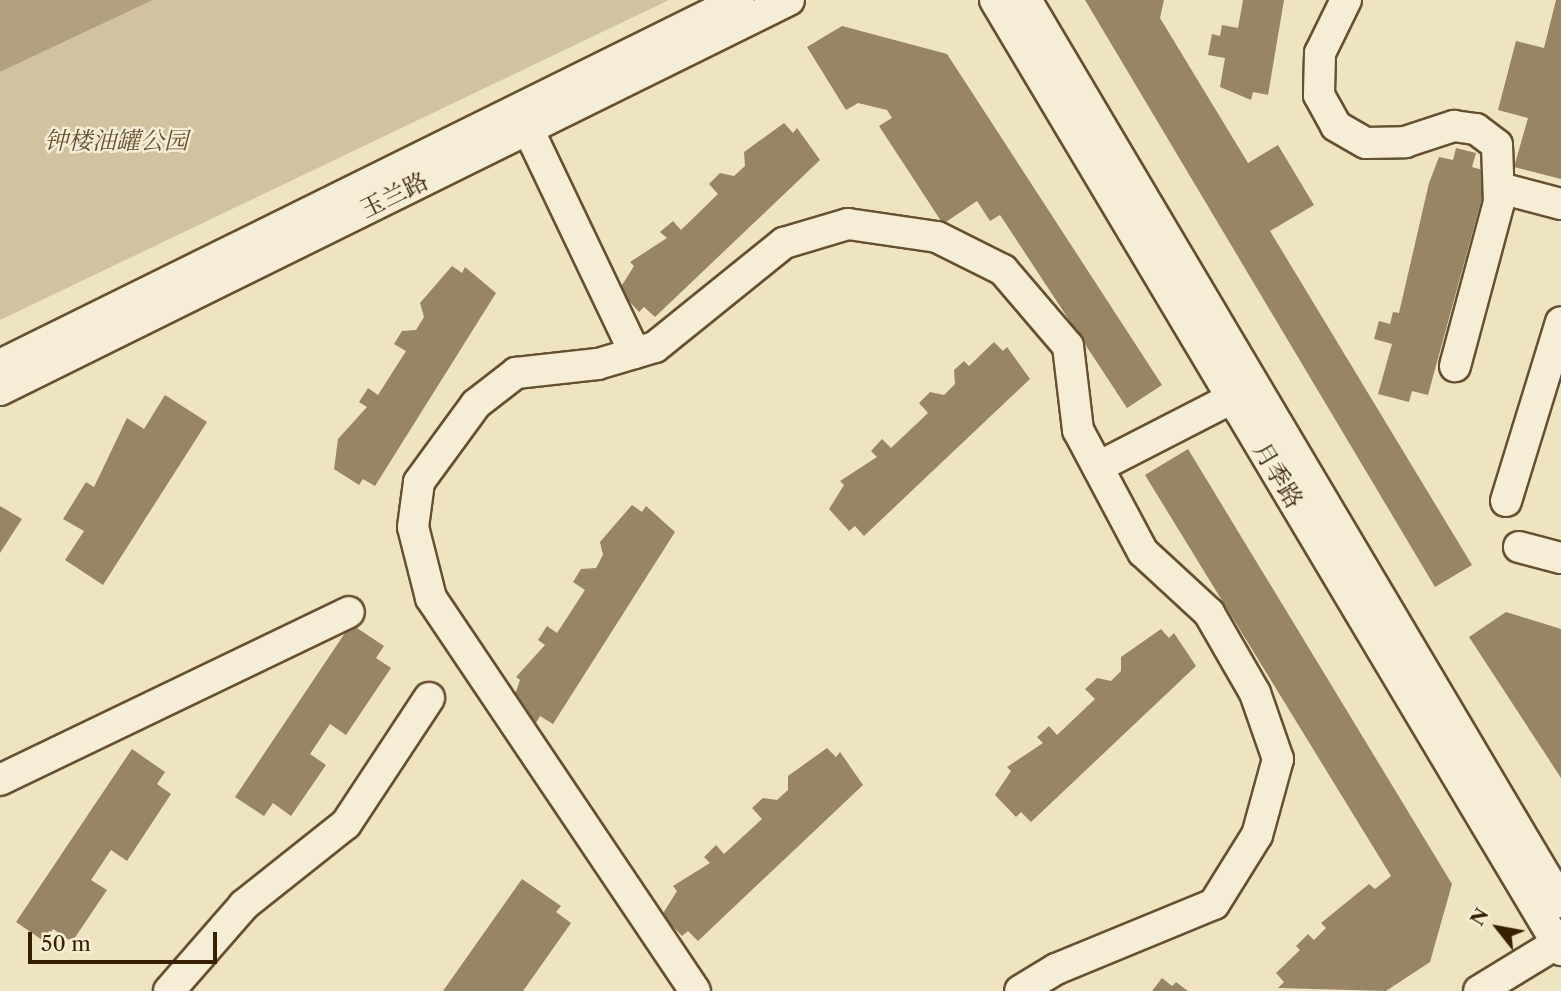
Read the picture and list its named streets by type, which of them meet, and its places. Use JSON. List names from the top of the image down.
{
  "streets": {
    "street": ["玉兰路", "月季路"]
  },
  "parks": ["钟楼油罐公园"],
  "scale_bar": "50 m",
  "north": "top left"
}
